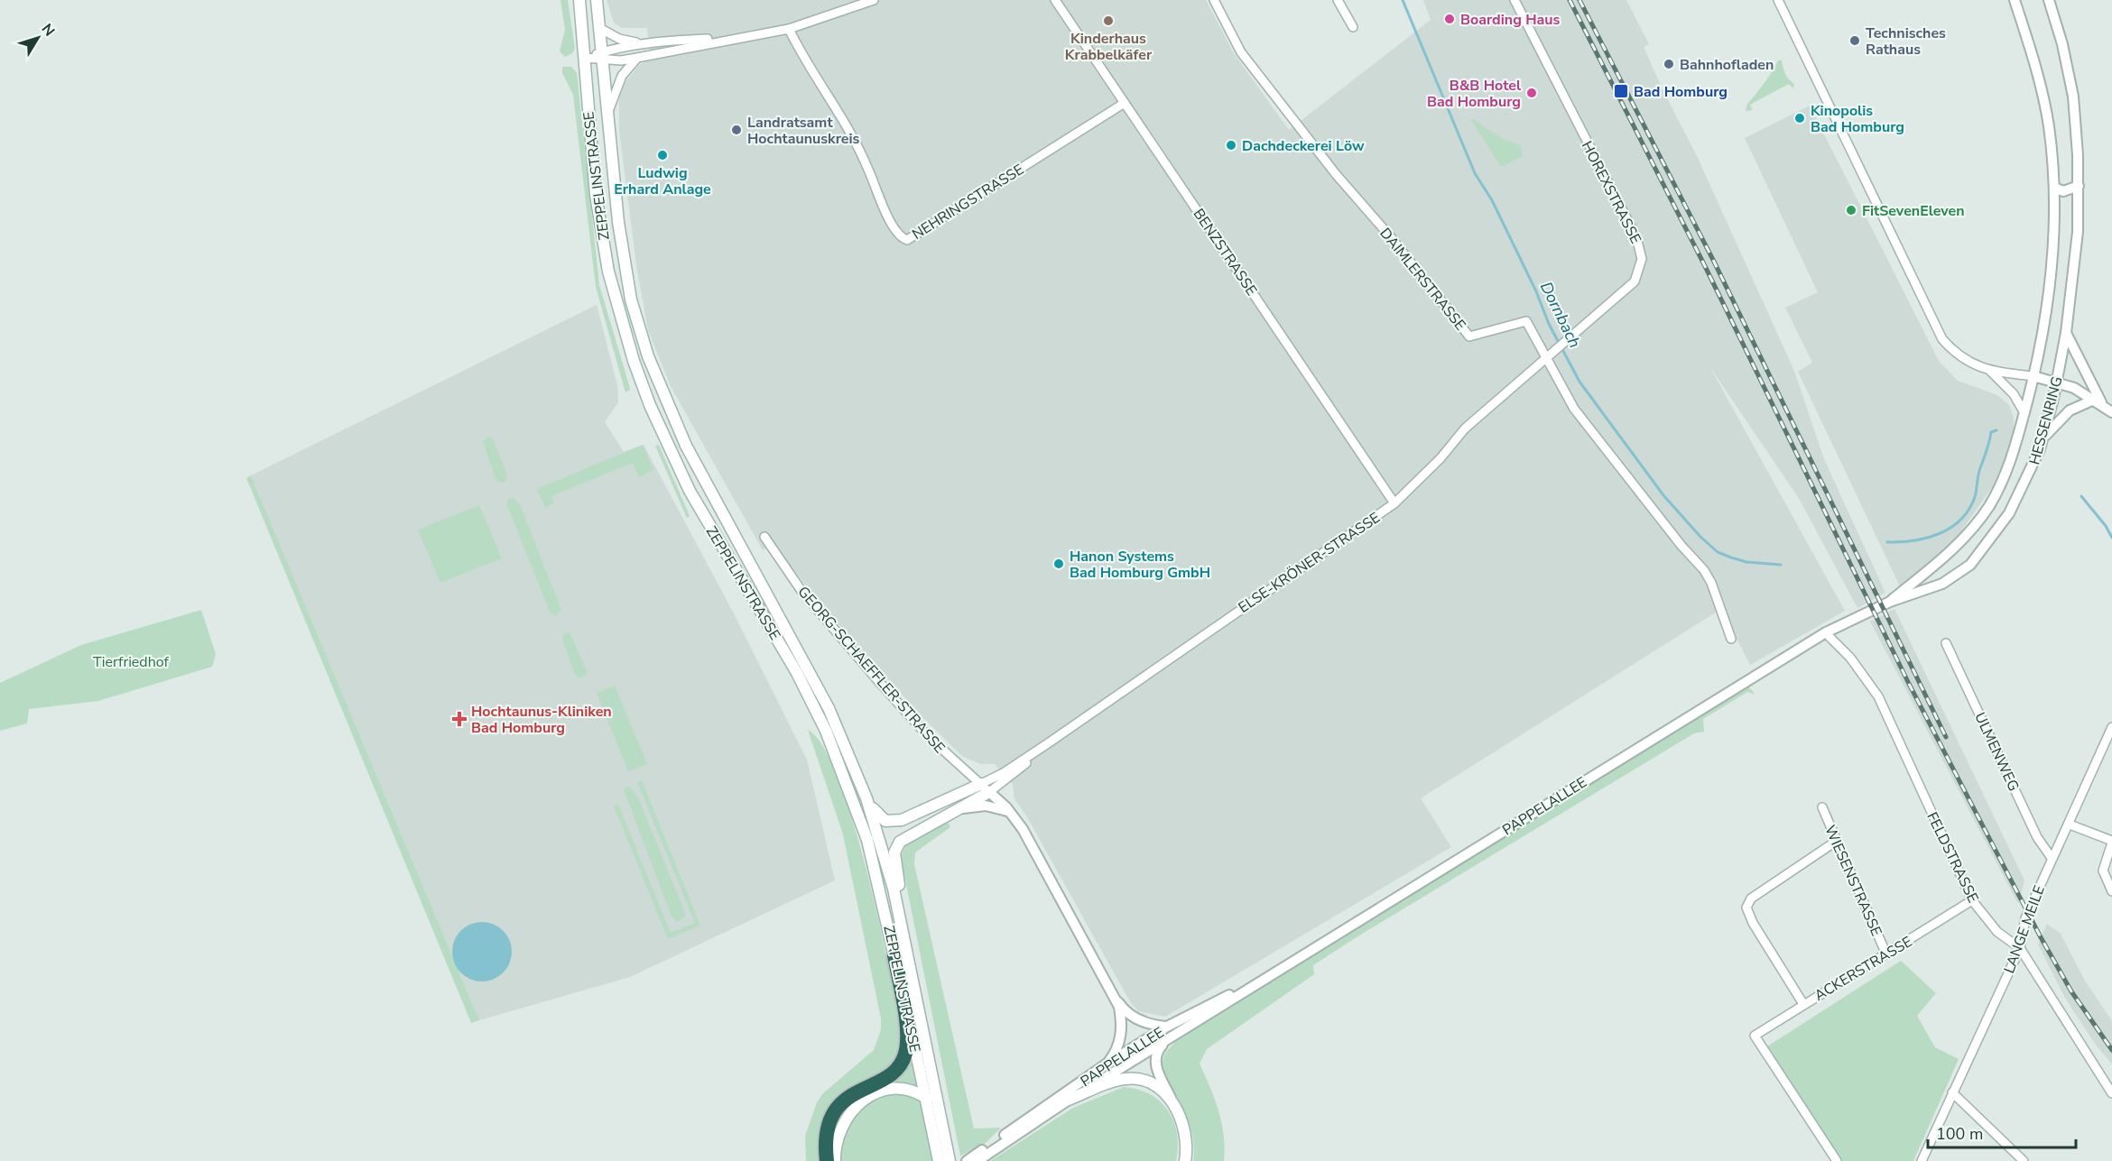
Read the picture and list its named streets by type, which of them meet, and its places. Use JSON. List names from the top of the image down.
{
  "streets": {
    "main road": ["ZEPPELINSTRASSE"],
    "street": [
      "HOREXSTRASSE",
      "NEHRINGSTRASSE",
      "BENZSTRASSE",
      "DAIMLERSTRASSE",
      "HESSENRING",
      "ELSE-KRÖNER-STRASSE",
      "GEORG-SCHAEFFLER-STRASSE",
      "ULMENWEG",
      "PAPPELALLEE",
      "FELDSTRASSE",
      "WIESENSTRASSE",
      "LANGE MEILE",
      "ACKERSTRASSE"
    ]
  },
  "crossings": [
    ["HOREXSTRASSE", "DAIMLERSTRASSE"],
    ["HOREXSTRASSE", "ELSE-KRÖNER-STRASSE"],
    ["NEHRINGSTRASSE", "BENZSTRASSE"],
    ["BENZSTRASSE", "ELSE-KRÖNER-STRASSE"],
    ["DAIMLERSTRASSE", "ELSE-KRÖNER-STRASSE"],
    ["HESSENRING", "PAPPELALLEE"],
    ["ELSE-KRÖNER-STRASSE", "GEORG-SCHAEFFLER-STRASSE"],
    ["ULMENWEG", "LANGE MEILE"],
    ["PAPPELALLEE", "FELDSTRASSE"],
    ["FELDSTRASSE", "LANGE MEILE"],
    ["FELDSTRASSE", "ACKERSTRASSE"],
    ["WIESENSTRASSE", "ACKERSTRASSE"]
  ],
  "water": ["Dornbach"],
  "parks": ["Tierfriedhof"],
  "places": {
    "other": [
      "Boarding Haus",
      "Kinderhaus Krabbelkäfer",
      "Technisches Rathaus",
      "Bahnhofladen",
      "B&B Hotel Bad Homburg",
      "Kinopolis Bad Homburg",
      "Landratsamt Hochtaunuskreis",
      "Dachdeckerei Löw",
      "Ludwig Erhard Anlage",
      "FitSevenEleven",
      "Hanon Systems Bad Homburg GmbH"
    ],
    "transit": ["Bad Homburg"],
    "health": ["Hochtaunus-Kliniken Bad Homburg"]
  },
  "scale_bar": "100 m",
  "north": "top right"
}
